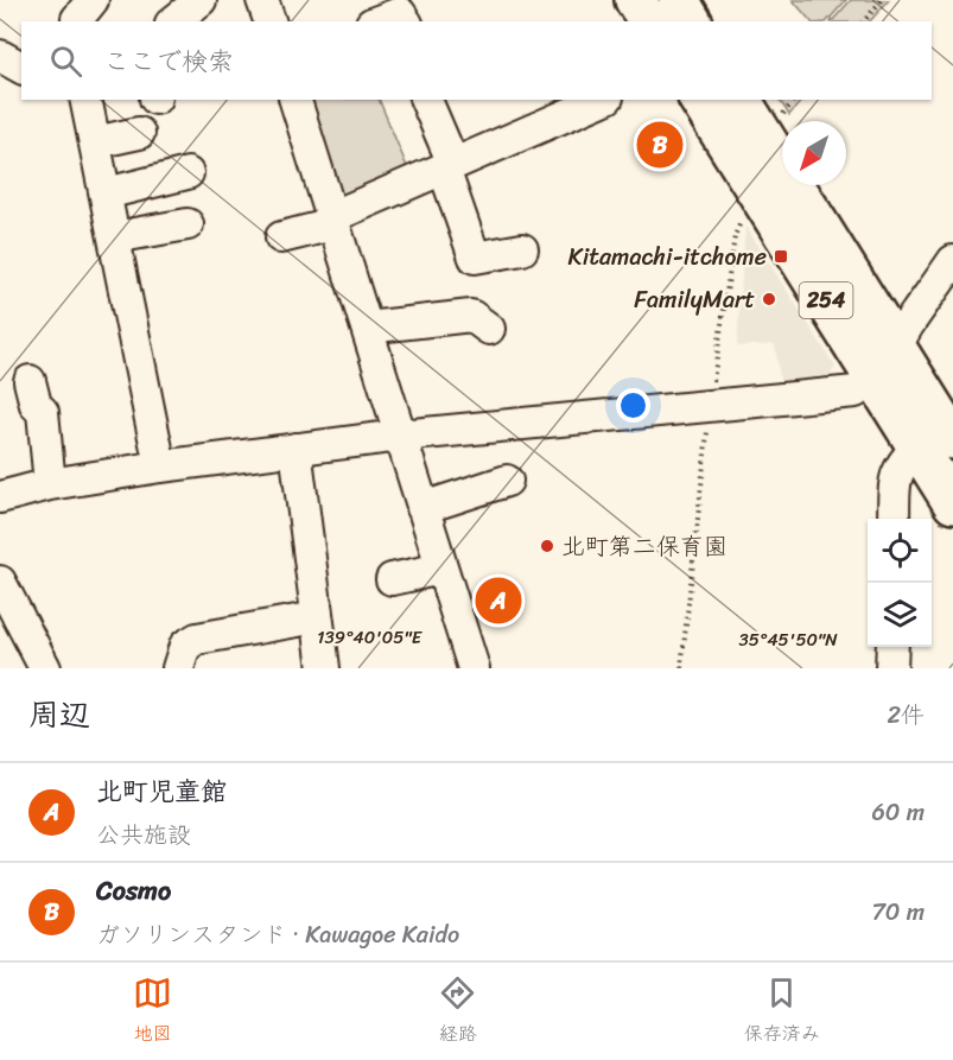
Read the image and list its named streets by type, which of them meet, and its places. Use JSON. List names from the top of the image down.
{
  "streets": {
    "highway": ["254"]
  },
  "places": {
    "transit": ["Kitamachi-itchome"],
    "other": ["FamilyMart", "北町第二保育園"]
  },
  "north": "bottom left",
  "page": {
    "search": "ここで検索",
    "pins": ["B", "A"],
    "heading": ["周辺", "2件"],
    "list": [
      {
        "mark": "A",
        "name": "北町児童館",
        "note": "公共施設",
        "value": "60 m"
      },
      {
        "mark": "B",
        "name": "Cosmo",
        "note": "ガソリンスタンド · Kawagoe Kaido",
        "value": "70 m"
      }
    ],
    "nav": ["地図", "経路", "保存済み"]
  },
  "coordinates": ["139°40'05\"E", "35°45'50\"N"]
}
